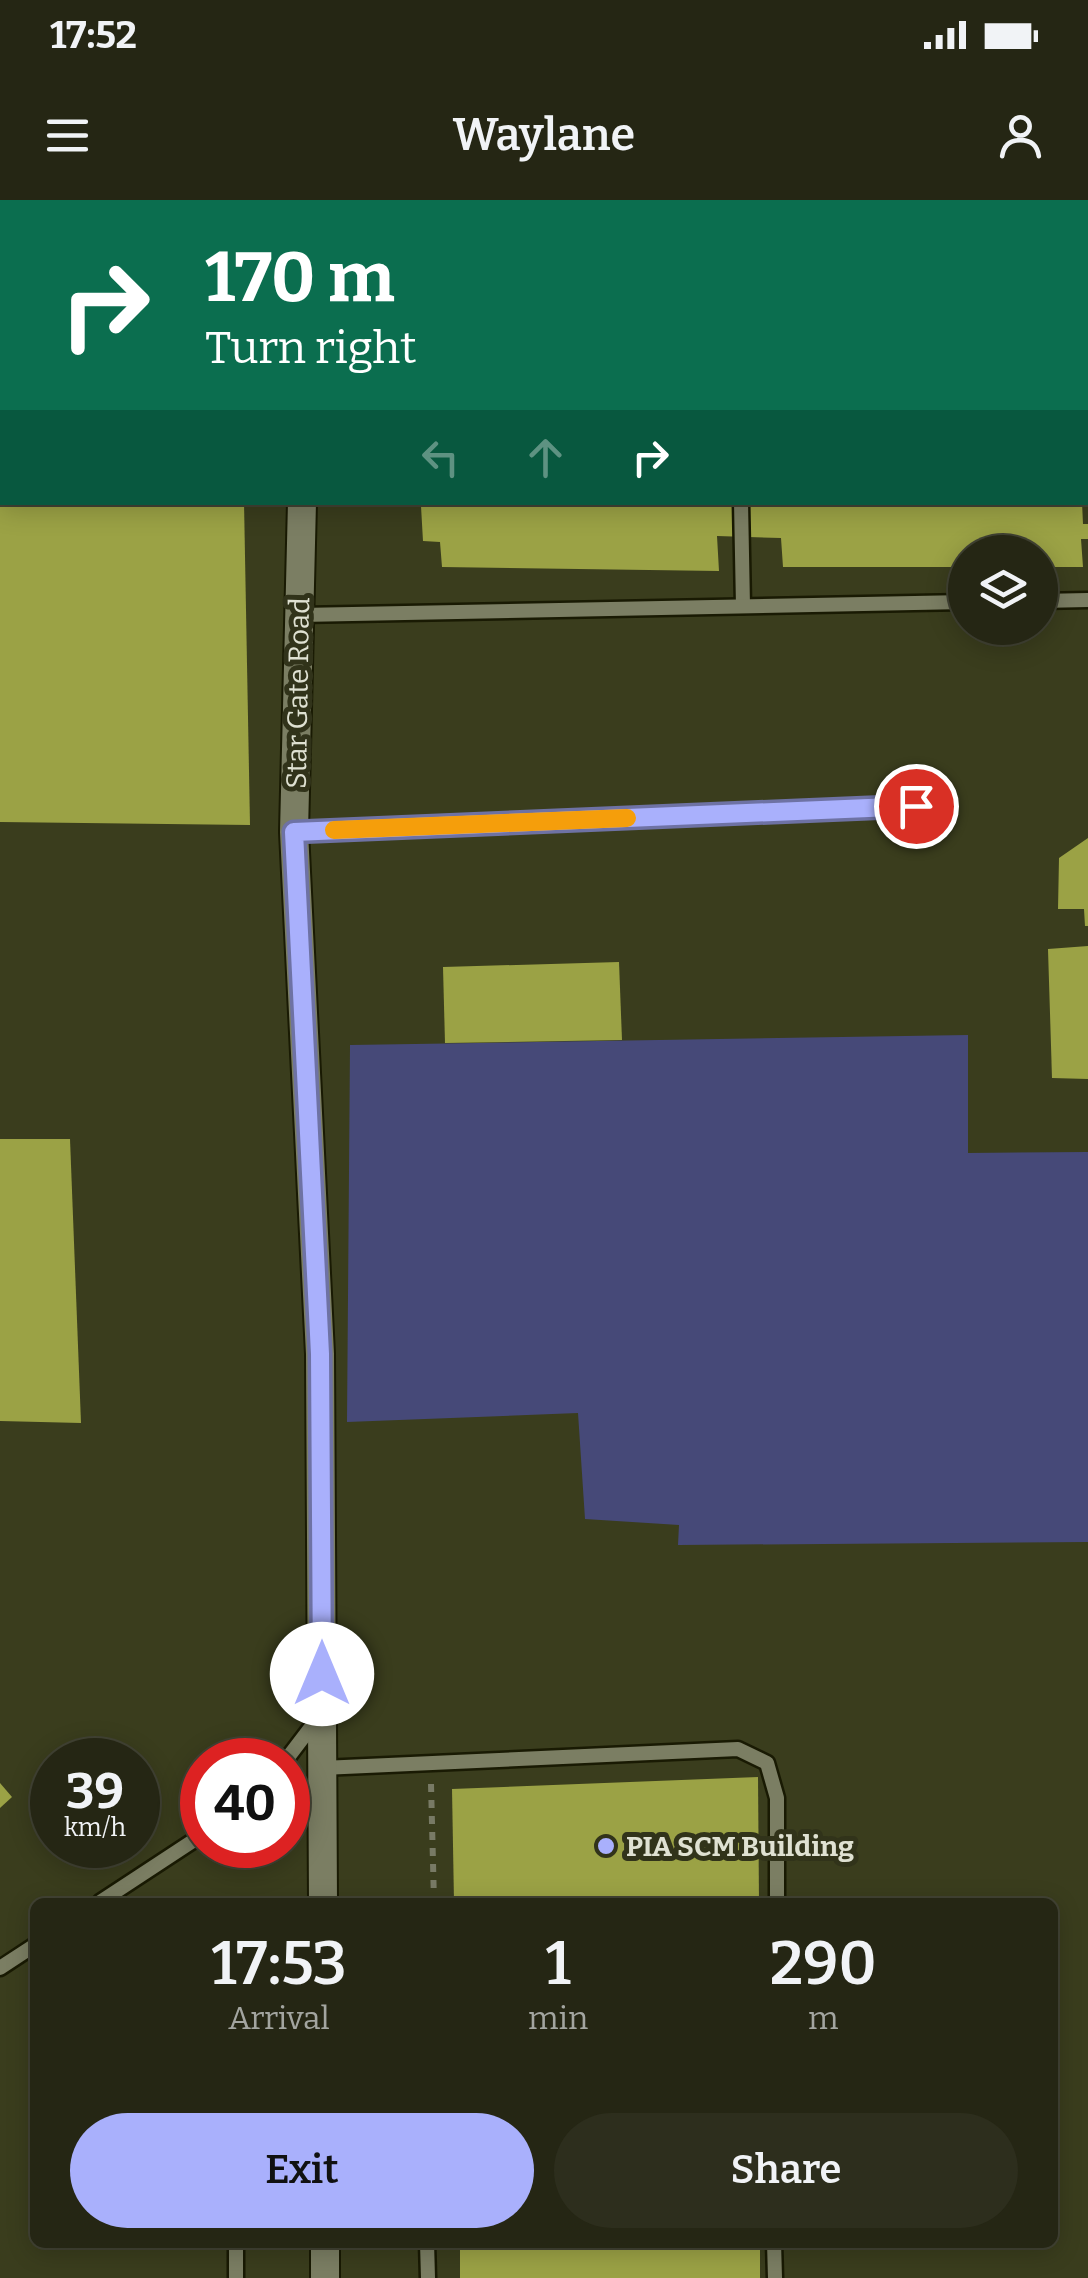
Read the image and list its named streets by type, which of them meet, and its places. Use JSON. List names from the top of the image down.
{
  "streets": {
    "street": ["Star Gate Road"]
  },
  "places": ["PIA SCM Building"],
  "page": {
    "status": "17:52",
    "header": "Waylane",
    "turn": ["170 m", "Turn right"],
    "speed": "39 km/h",
    "limit": "40",
    "eta": [
      "17:53",
      "Arrival",
      "1",
      "min",
      "290",
      "m"
    ],
    "buttons": ["Exit", "Share"]
  }
}
